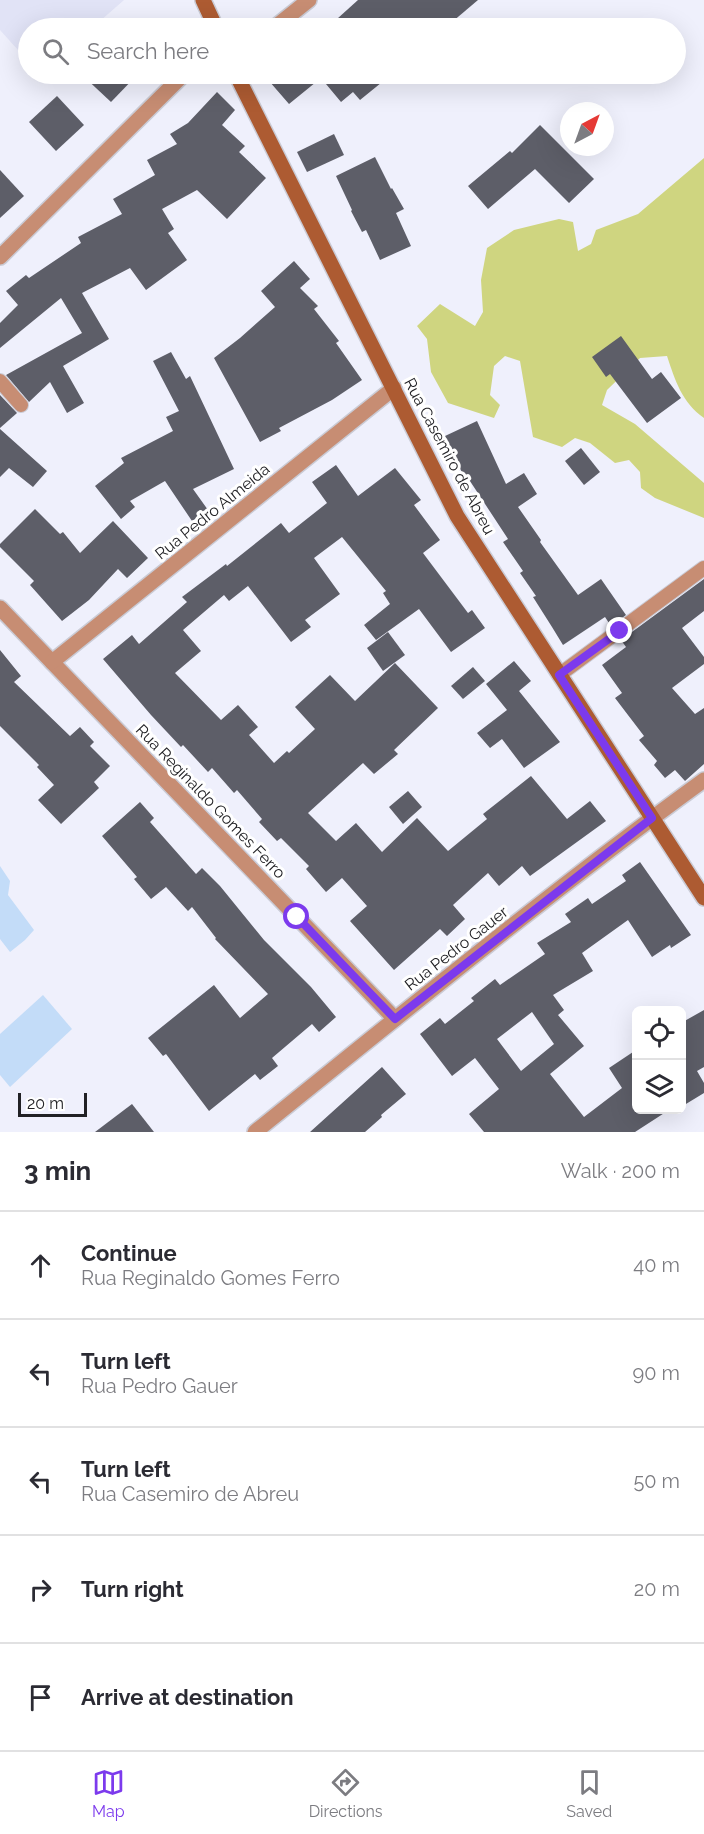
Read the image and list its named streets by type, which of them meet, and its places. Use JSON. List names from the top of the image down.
{
  "streets": {
    "street": [
      "Rua Casemiro de Abreu",
      "Rua Pedro Almeida",
      "Rua Reginaldo Gomes Ferro",
      "Rua Pedro Gauer"
    ]
  },
  "crossings": [
    ["Rua Casemiro de Abreu", "Rua Pedro Almeida"],
    ["Rua Casemiro de Abreu", "Rua Pedro Gauer"],
    ["Rua Pedro Almeida", "Rua Reginaldo Gomes Ferro"],
    ["Rua Reginaldo Gomes Ferro", "Rua Pedro Gauer"]
  ],
  "scale_bar": "20 m",
  "north": "top right",
  "page": {
    "search": "Search here",
    "scale": "20 m",
    "heading": ["3 min", "Walk · 200 m"],
    "list": [
      ["Continue", "Rua Reginaldo Gomes Ferro", "40 m"],
      ["Turn left", "Rua Pedro Gauer", "90 m"],
      ["Turn left", "Rua Casemiro de Abreu", "50 m"],
      ["Turn right", "20 m"],
      "Arrive at destination"
    ],
    "nav": ["Map", "Directions", "Saved"]
  }
}
